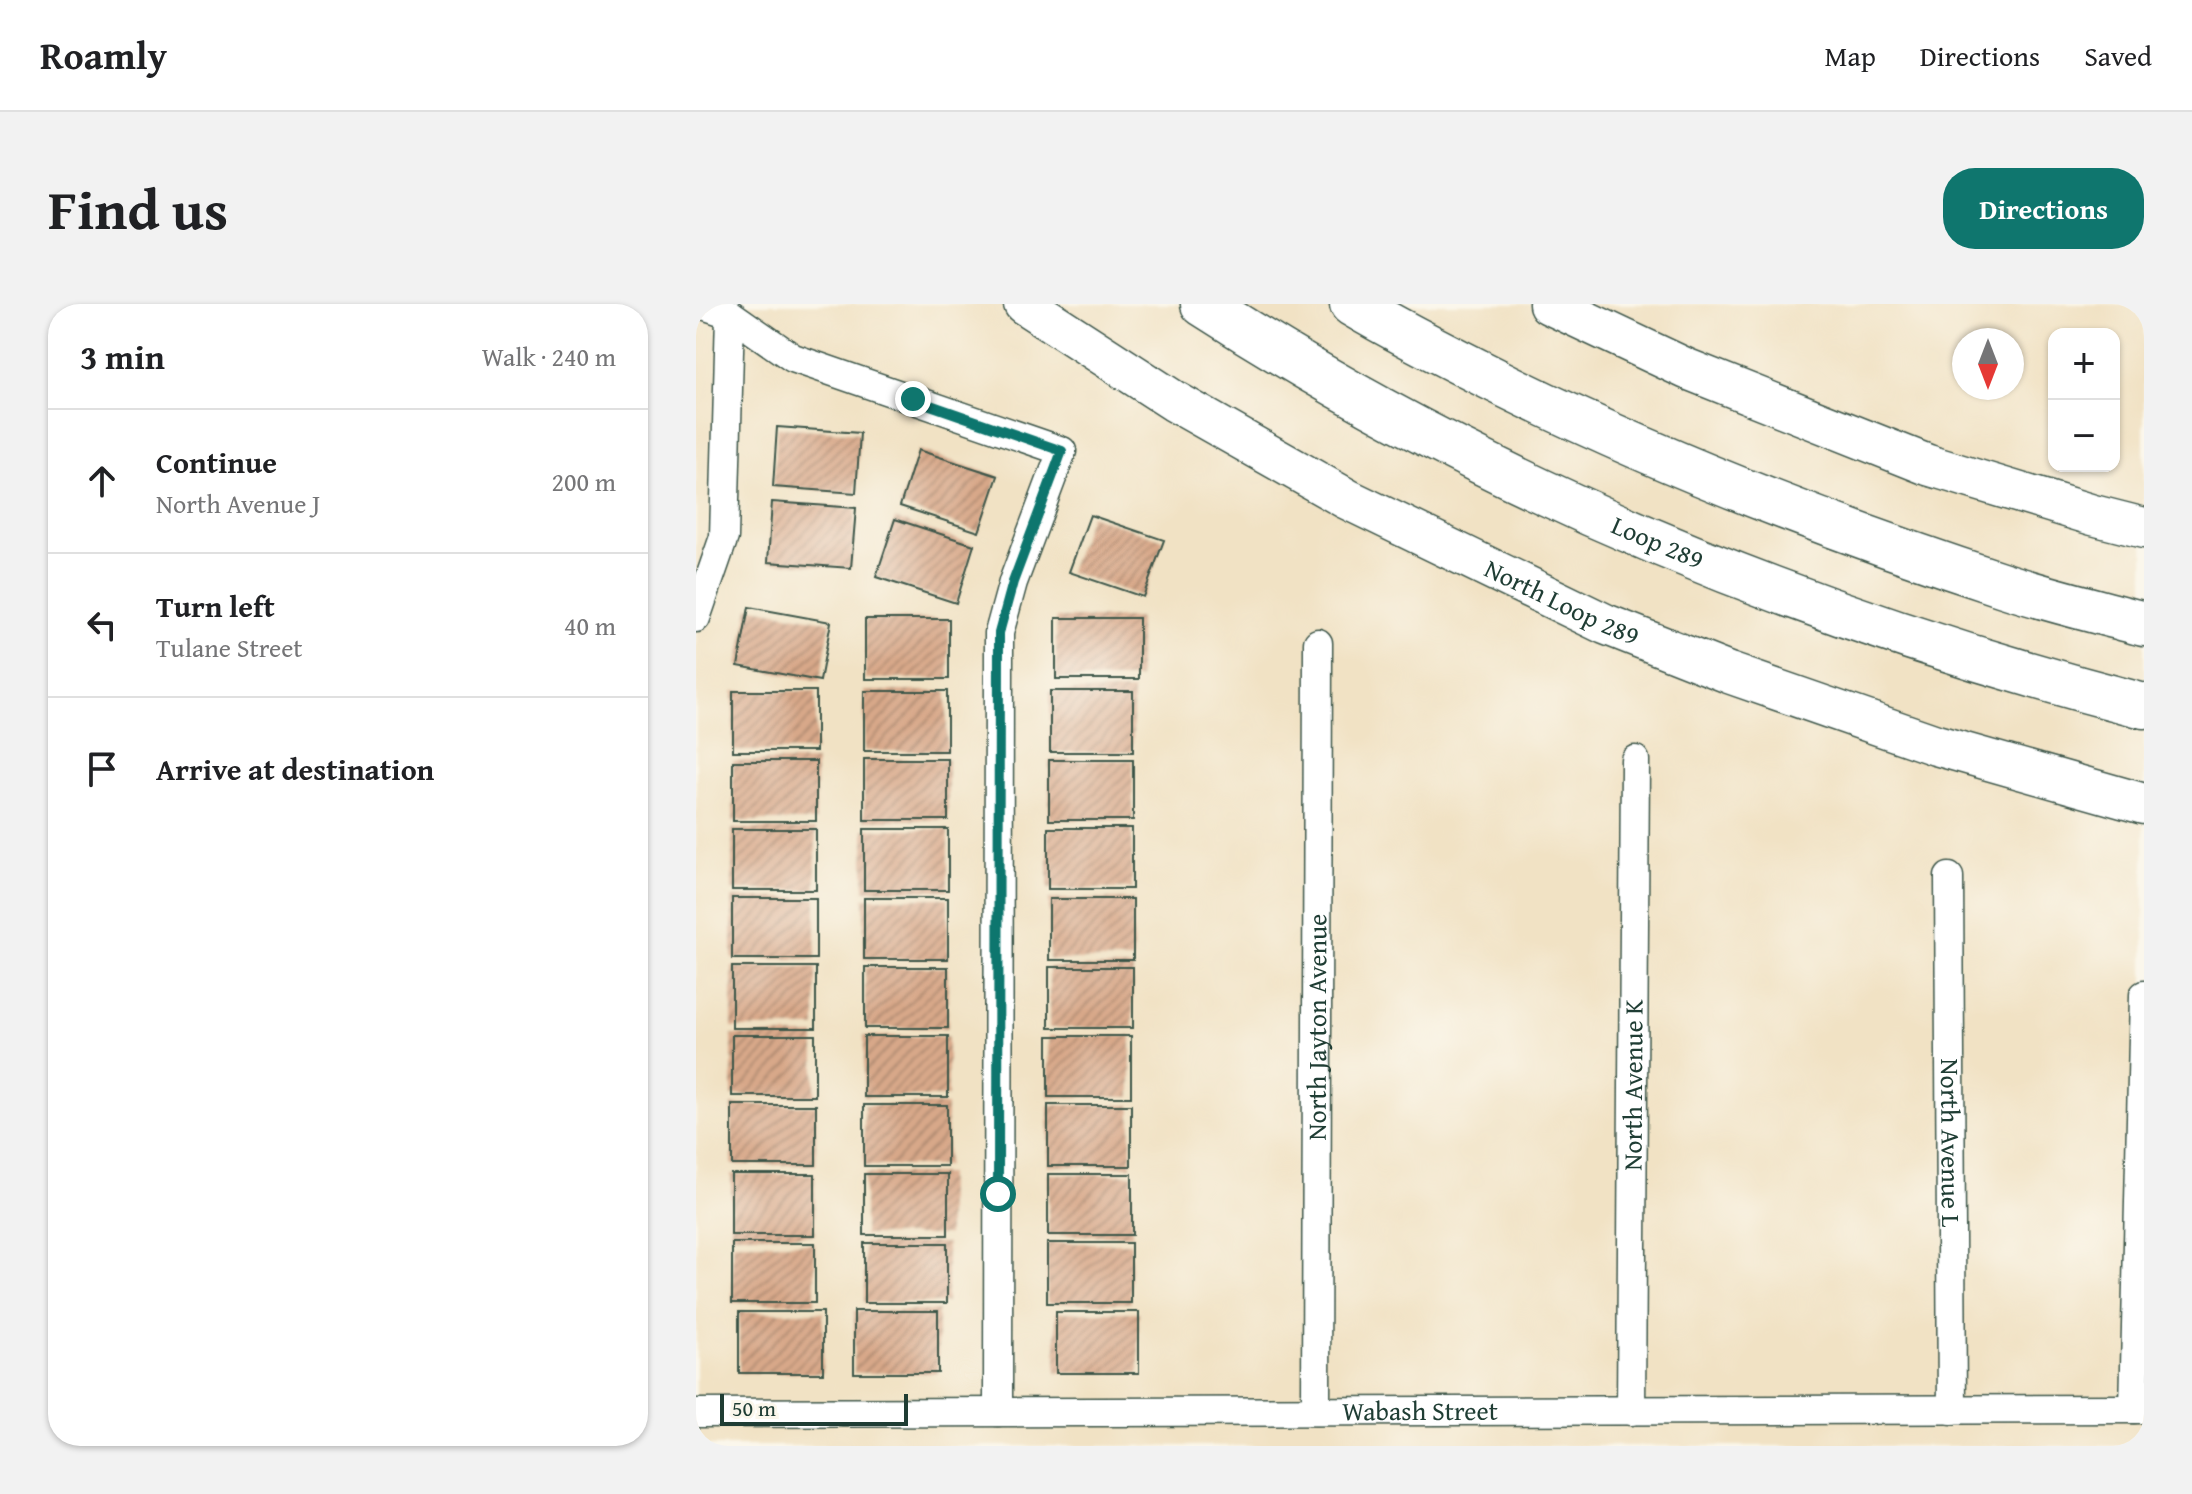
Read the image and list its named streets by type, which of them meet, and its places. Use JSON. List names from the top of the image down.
{
  "streets": {
    "highway": ["Loop 289"],
    "main road": ["North Loop 289"],
    "street": [
      "North Jayton Avenue",
      "North Avenue K",
      "North Avenue L",
      "Wabash Street"
    ]
  },
  "crossings": [
    ["North Jayton Avenue", "Wabash Street"],
    ["North Avenue K", "Wabash Street"],
    ["North Avenue L", "Wabash Street"]
  ],
  "scale_bar": "50 m",
  "north": "bottom",
  "page": {
    "header": "Roamly",
    "nav": ["Map", "Directions", "Saved"],
    "title": "Find us",
    "buttons": "Directions",
    "heading": ["3 min", "Walk · 240 m"],
    "map_buttons": ["+", "−"],
    "list": [
      ["Continue", "North Avenue J", "200 m"],
      ["Turn left", "Tulane Street", "40 m"],
      "Arrive at destination"
    ],
    "scale": "50 m"
  }
}
